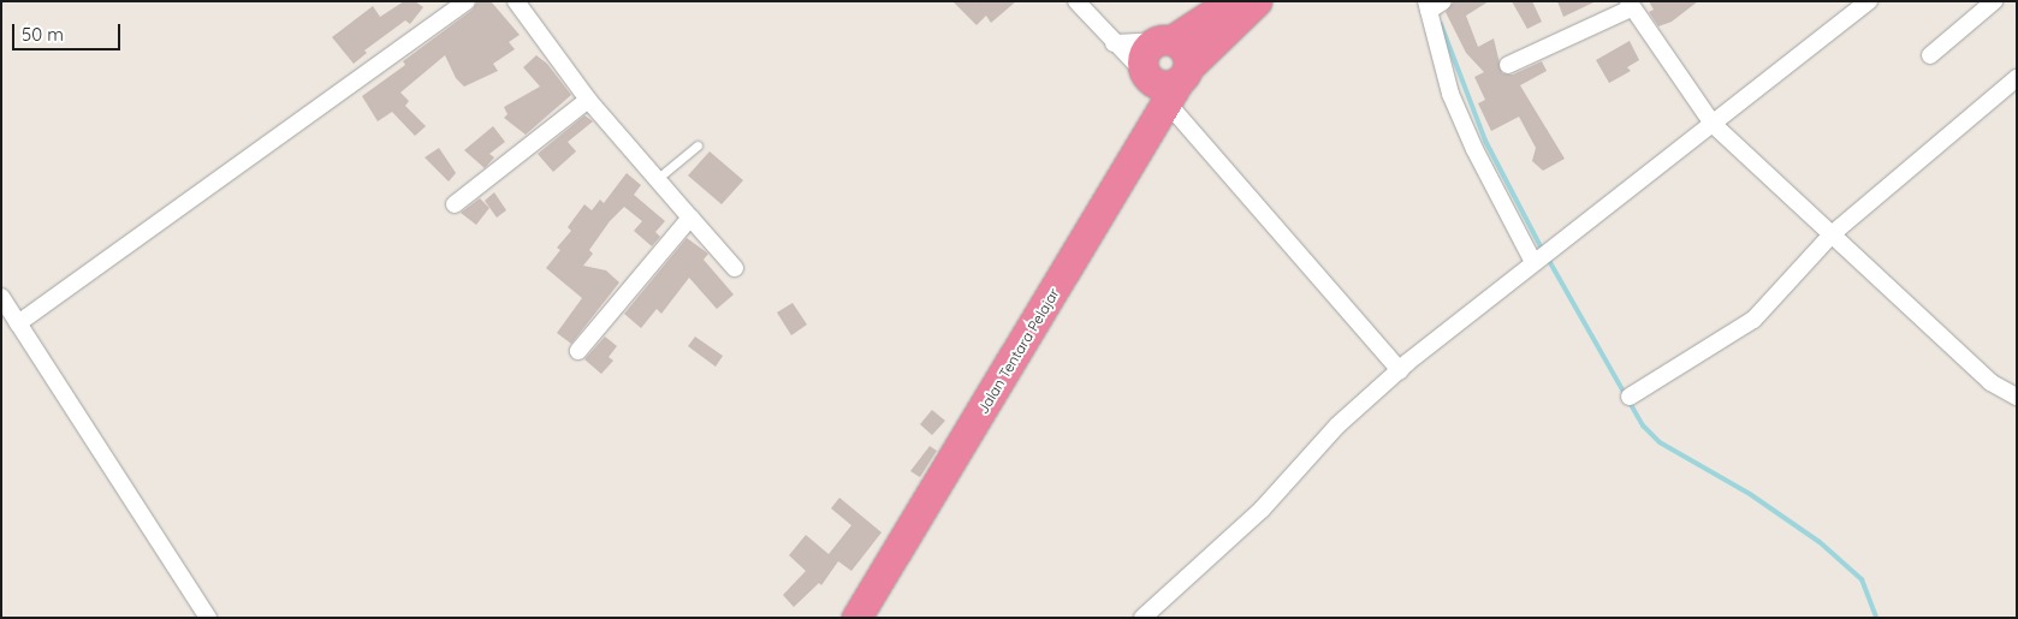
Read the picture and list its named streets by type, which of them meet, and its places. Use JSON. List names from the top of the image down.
{
  "streets": {
    "highway": ["Jalan Tentara Pelajar"]
  },
  "scale_bar": "50 m"
}
